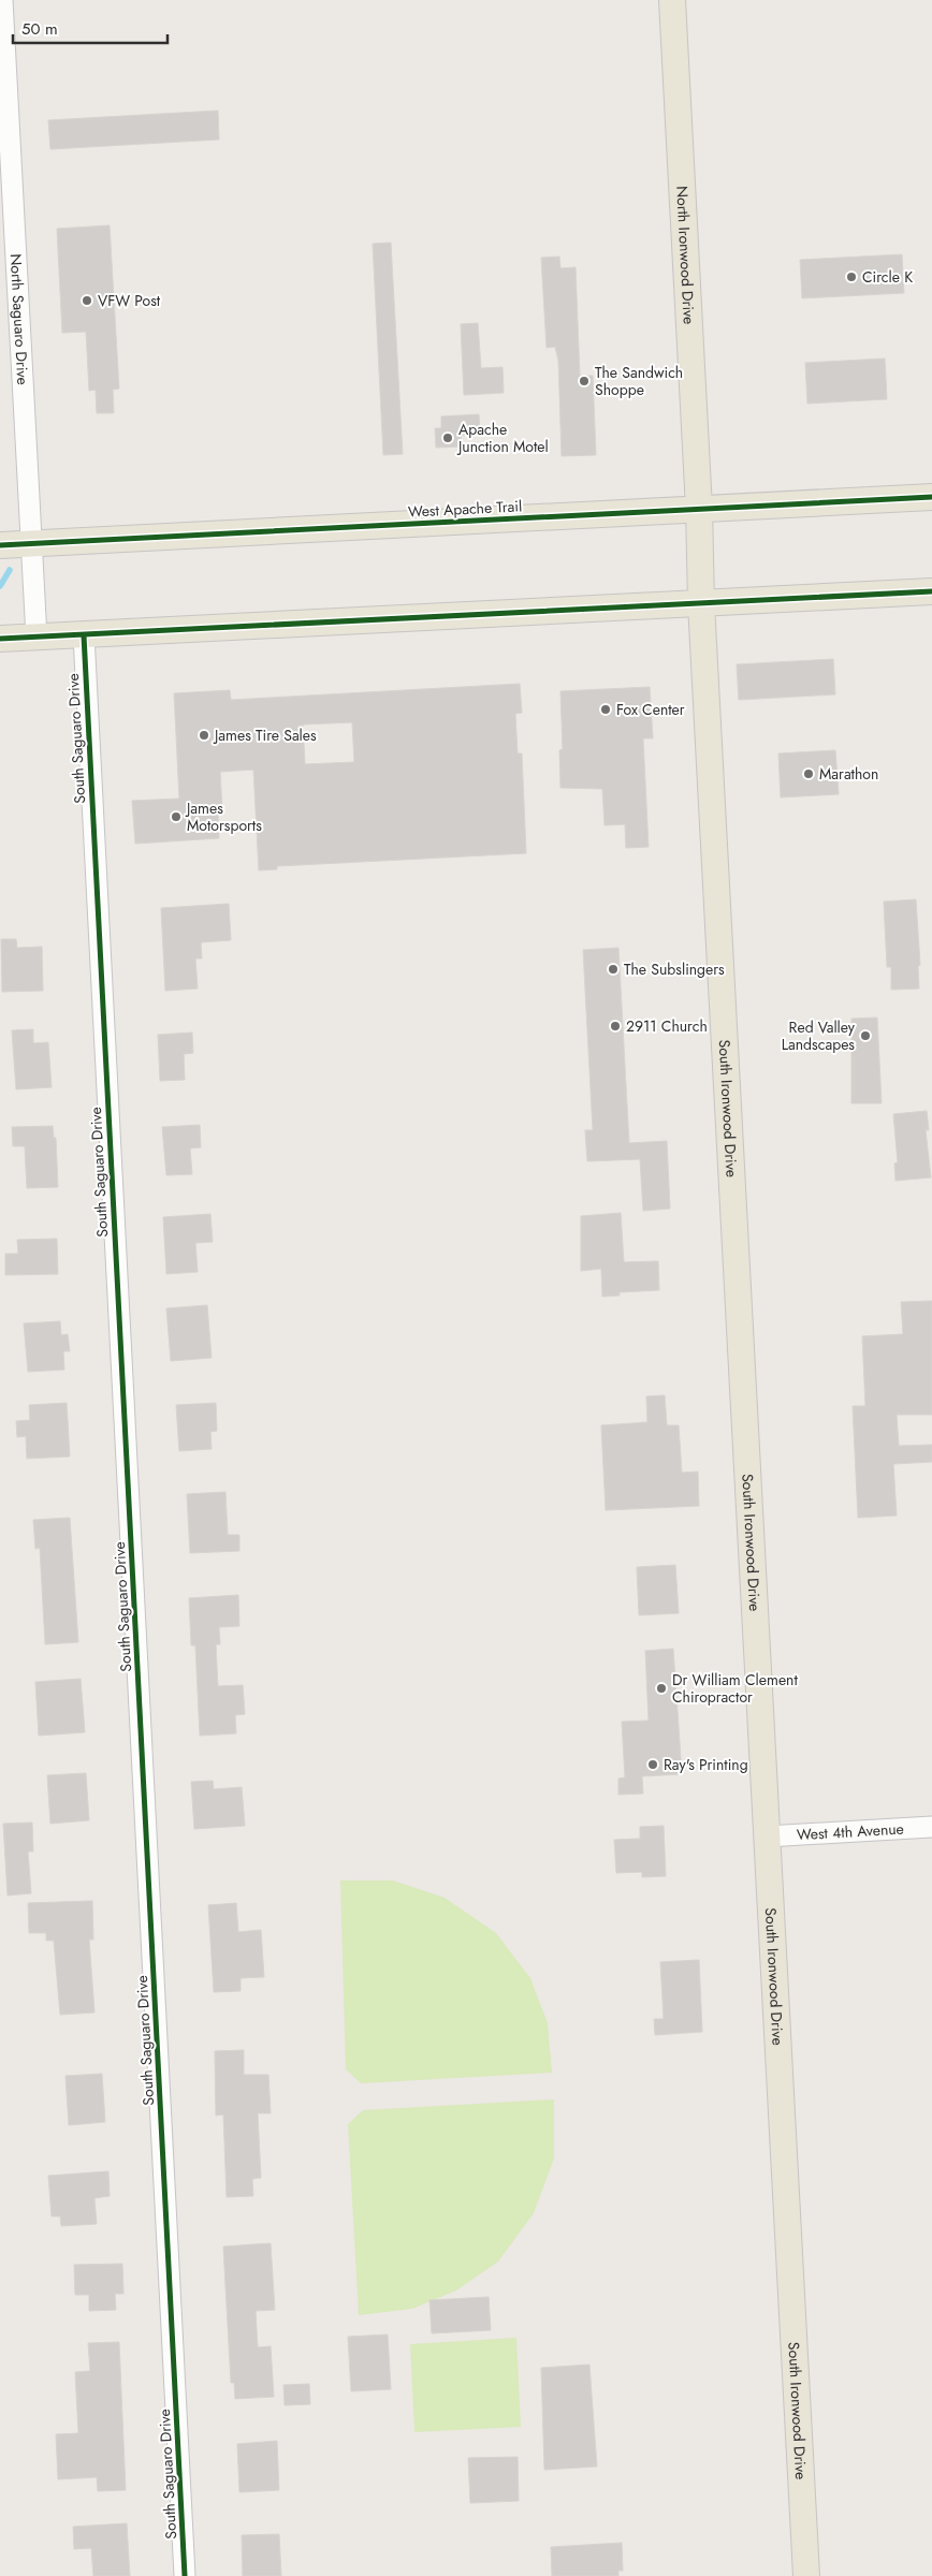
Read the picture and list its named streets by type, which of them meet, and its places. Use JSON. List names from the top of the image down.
{
  "streets": {
    "main road": ["North Ironwood Drive", "West Apache Trail", "South Ironwood Drive"],
    "street": ["North Saguaro Drive", "South Saguaro Drive", "West 4th Avenue"]
  },
  "crossings": [
    ["North Ironwood Drive", "West Apache Trail"],
    ["North Ironwood Drive", "South Ironwood Drive"],
    ["North Saguaro Drive", "West Apache Trail"],
    ["West Apache Trail", "South Ironwood Drive"],
    ["South Ironwood Drive", "West 4th Avenue"]
  ],
  "places": [
    "Circle K",
    "VFW Post",
    "The Sandwich Shoppe",
    "Apache Junction Motel",
    "Fox Center",
    "James Tire Sales",
    "Marathon",
    "James Motorsports",
    "The Subslingers",
    "2911 Church",
    "Red Valley Landscapes",
    "Dr William Clement Chiropractor",
    "Ray's Printing"
  ],
  "scale_bar": "50 m"
}
